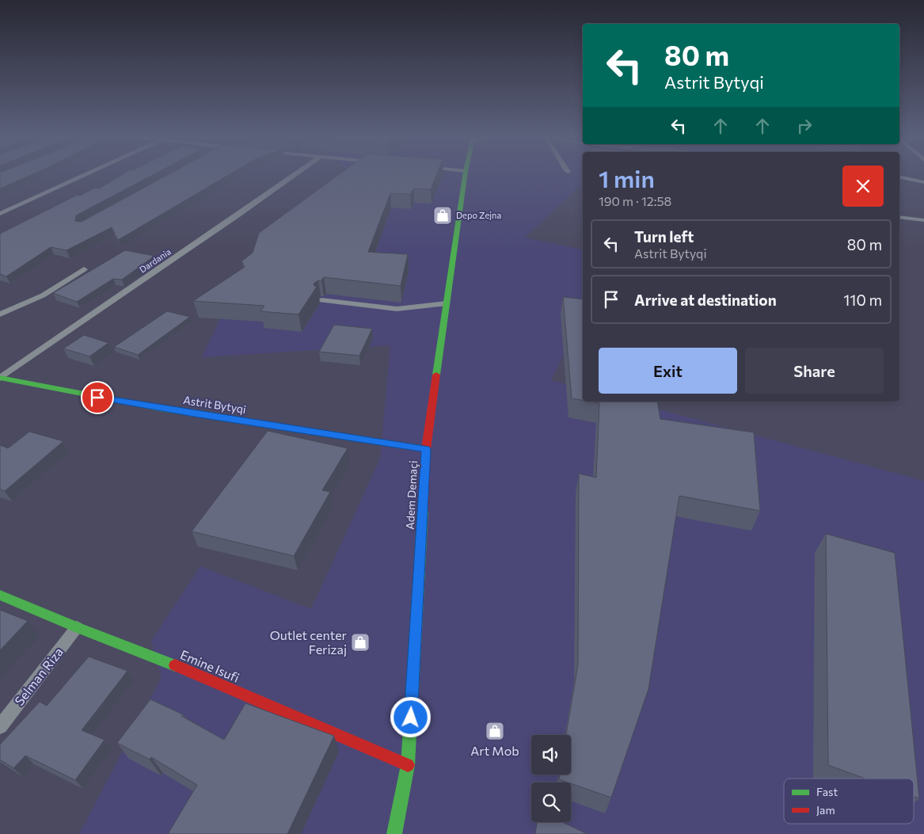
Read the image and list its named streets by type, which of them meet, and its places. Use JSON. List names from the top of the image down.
{
  "streets": {
    "main road": ["Astrit Bytyqi", "Adem Demaçi", "Emine Isufi"],
    "street": ["Dardania", "Selman Riza"]
  },
  "crossings": [
    ["Dardania", "Astrit Bytyqi"],
    ["Astrit Bytyqi", "Adem Demaçi"],
    ["Adem Demaçi", "Emine Isufi"],
    ["Emine Isufi", "Selman Riza"]
  ],
  "places": {
    "shop": ["Depo Zejna", "Outlet center Ferizaj", "Art Mob"]
  },
  "legend": ["Fast", "Jam"],
  "page": {
    "turn": ["80 m", "Astrit Bytyqi"],
    "heading": ["1 min", "190 m · 12:58"],
    "list": [
      {
        "name": "Turn left",
        "note": "Astrit Bytyqi",
        "value": "80 m"
      },
      {
        "name": "Arrive at destination",
        "value": "110 m"
      }
    ],
    "buttons": ["Exit", "Share"]
  }
}
